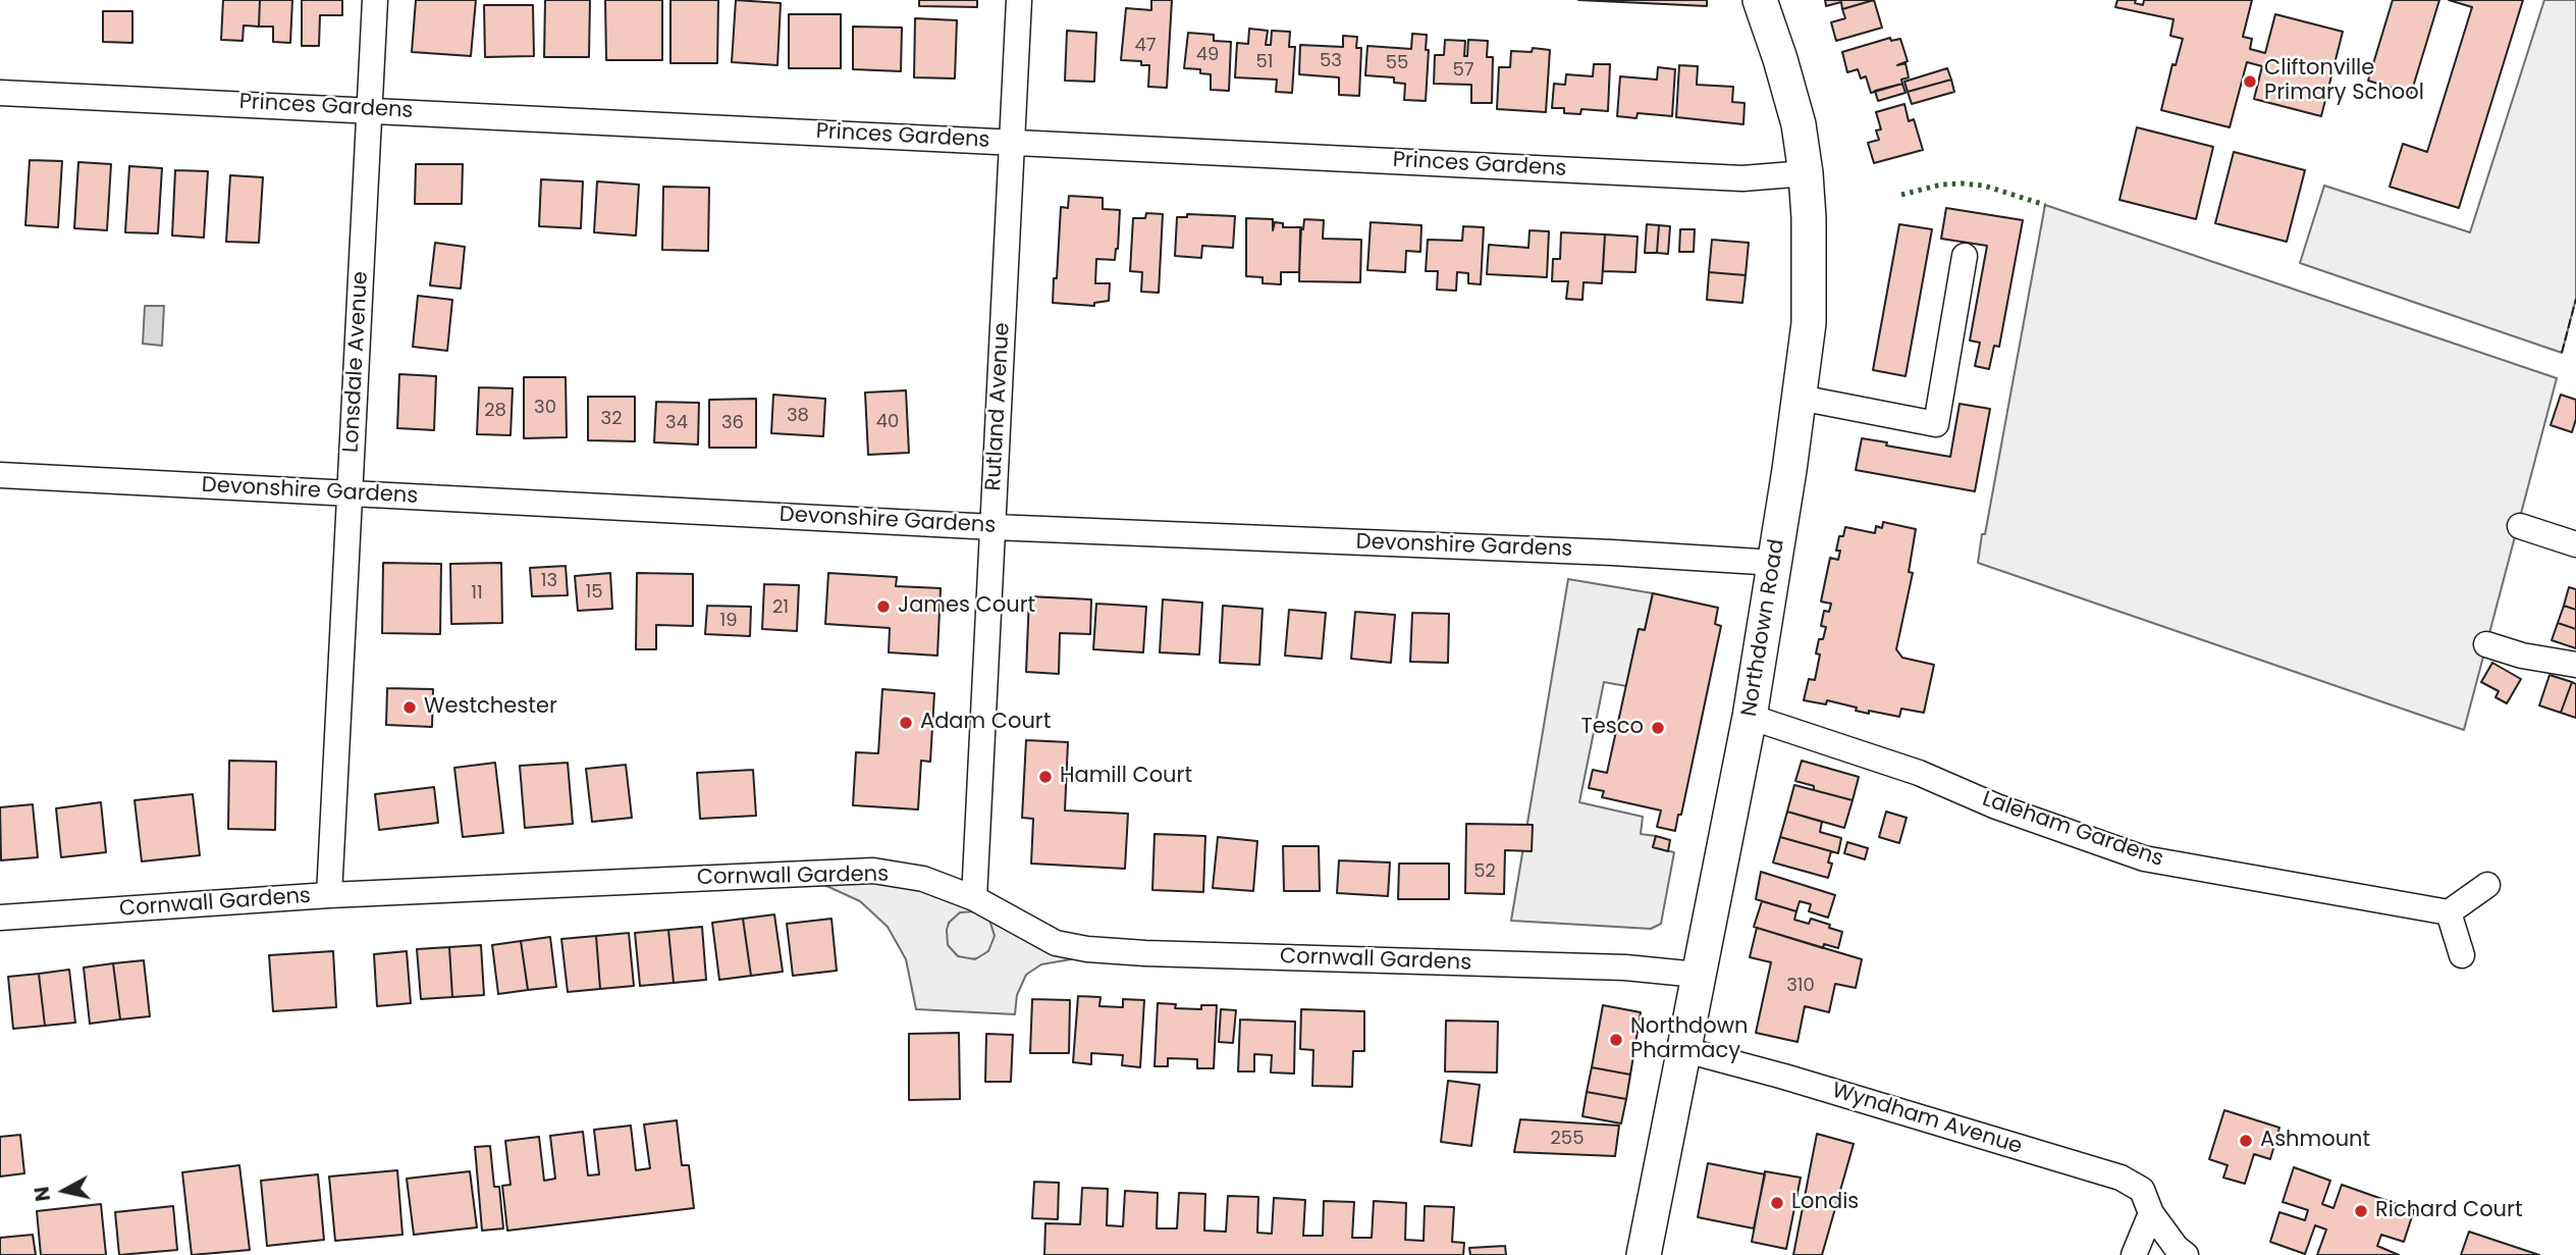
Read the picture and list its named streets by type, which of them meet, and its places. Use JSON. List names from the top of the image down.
{
  "streets": {
    "main road": ["Northdown Road"],
    "street": [
      "Princes Gardens",
      "Lonsdale Avenue",
      "Rutland Avenue",
      "Devonshire Gardens",
      "Laleham Gardens",
      "Cornwall Gardens",
      "Wyndham Avenue"
    ]
  },
  "crossings": [
    ["Princes Gardens", "Lonsdale Avenue"],
    ["Princes Gardens", "Rutland Avenue"],
    ["Princes Gardens", "Northdown Road"],
    ["Lonsdale Avenue", "Devonshire Gardens"],
    ["Lonsdale Avenue", "Cornwall Gardens"],
    ["Rutland Avenue", "Devonshire Gardens"],
    ["Rutland Avenue", "Cornwall Gardens"],
    ["Devonshire Gardens", "Northdown Road"],
    ["Northdown Road", "Laleham Gardens"],
    ["Northdown Road", "Cornwall Gardens"],
    ["Northdown Road", "Wyndham Avenue"]
  ],
  "places": [
    "Cliftonville Primary School",
    "James Court",
    "Westchester",
    "Adam Court",
    "Tesco",
    "Hamill Court",
    "Northdown Pharmacy",
    "Ashmount",
    "Londis",
    "Richard Court"
  ],
  "house_numbers": [
    "47",
    "49",
    "53",
    "51",
    "55",
    "57",
    "30",
    "28",
    "38",
    "32",
    "40",
    "34",
    "36",
    "13",
    "15",
    "11",
    "21",
    "19",
    "52",
    "310",
    "255"
  ],
  "north": "left"
}
